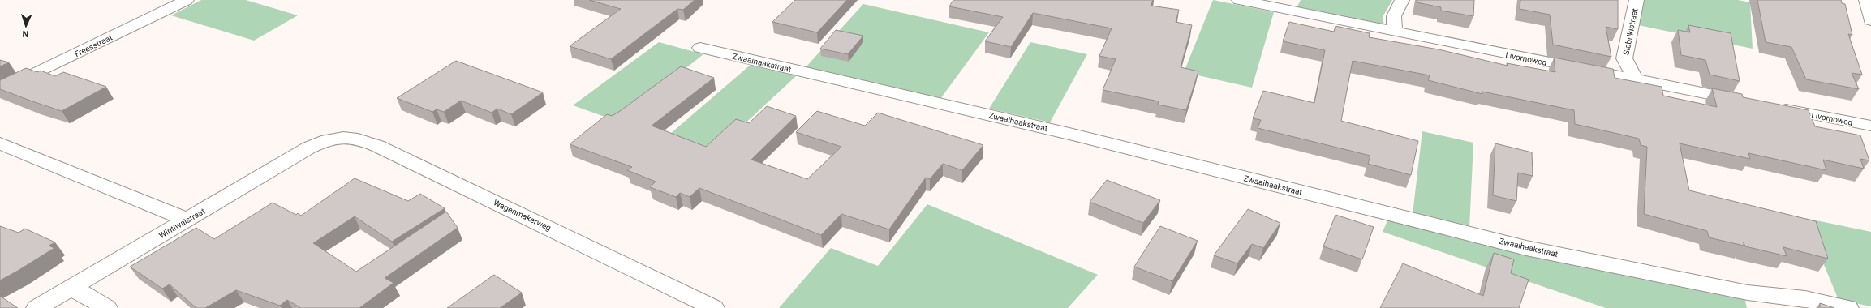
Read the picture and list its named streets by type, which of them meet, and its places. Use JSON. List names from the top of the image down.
{
  "streets": {
    "street": [
      "Slabrikistraat",
      "Freesstraat",
      "Livornoweg",
      "Zwaaihaakstraat",
      "Wagenmakerweg",
      "Wintiwaistraat"
    ]
  },
  "crossings": [
    ["Slabrikistraat", "Livornoweg"],
    ["Wagenmakerweg", "Wintiwaistraat"]
  ],
  "north": "bottom"
}
